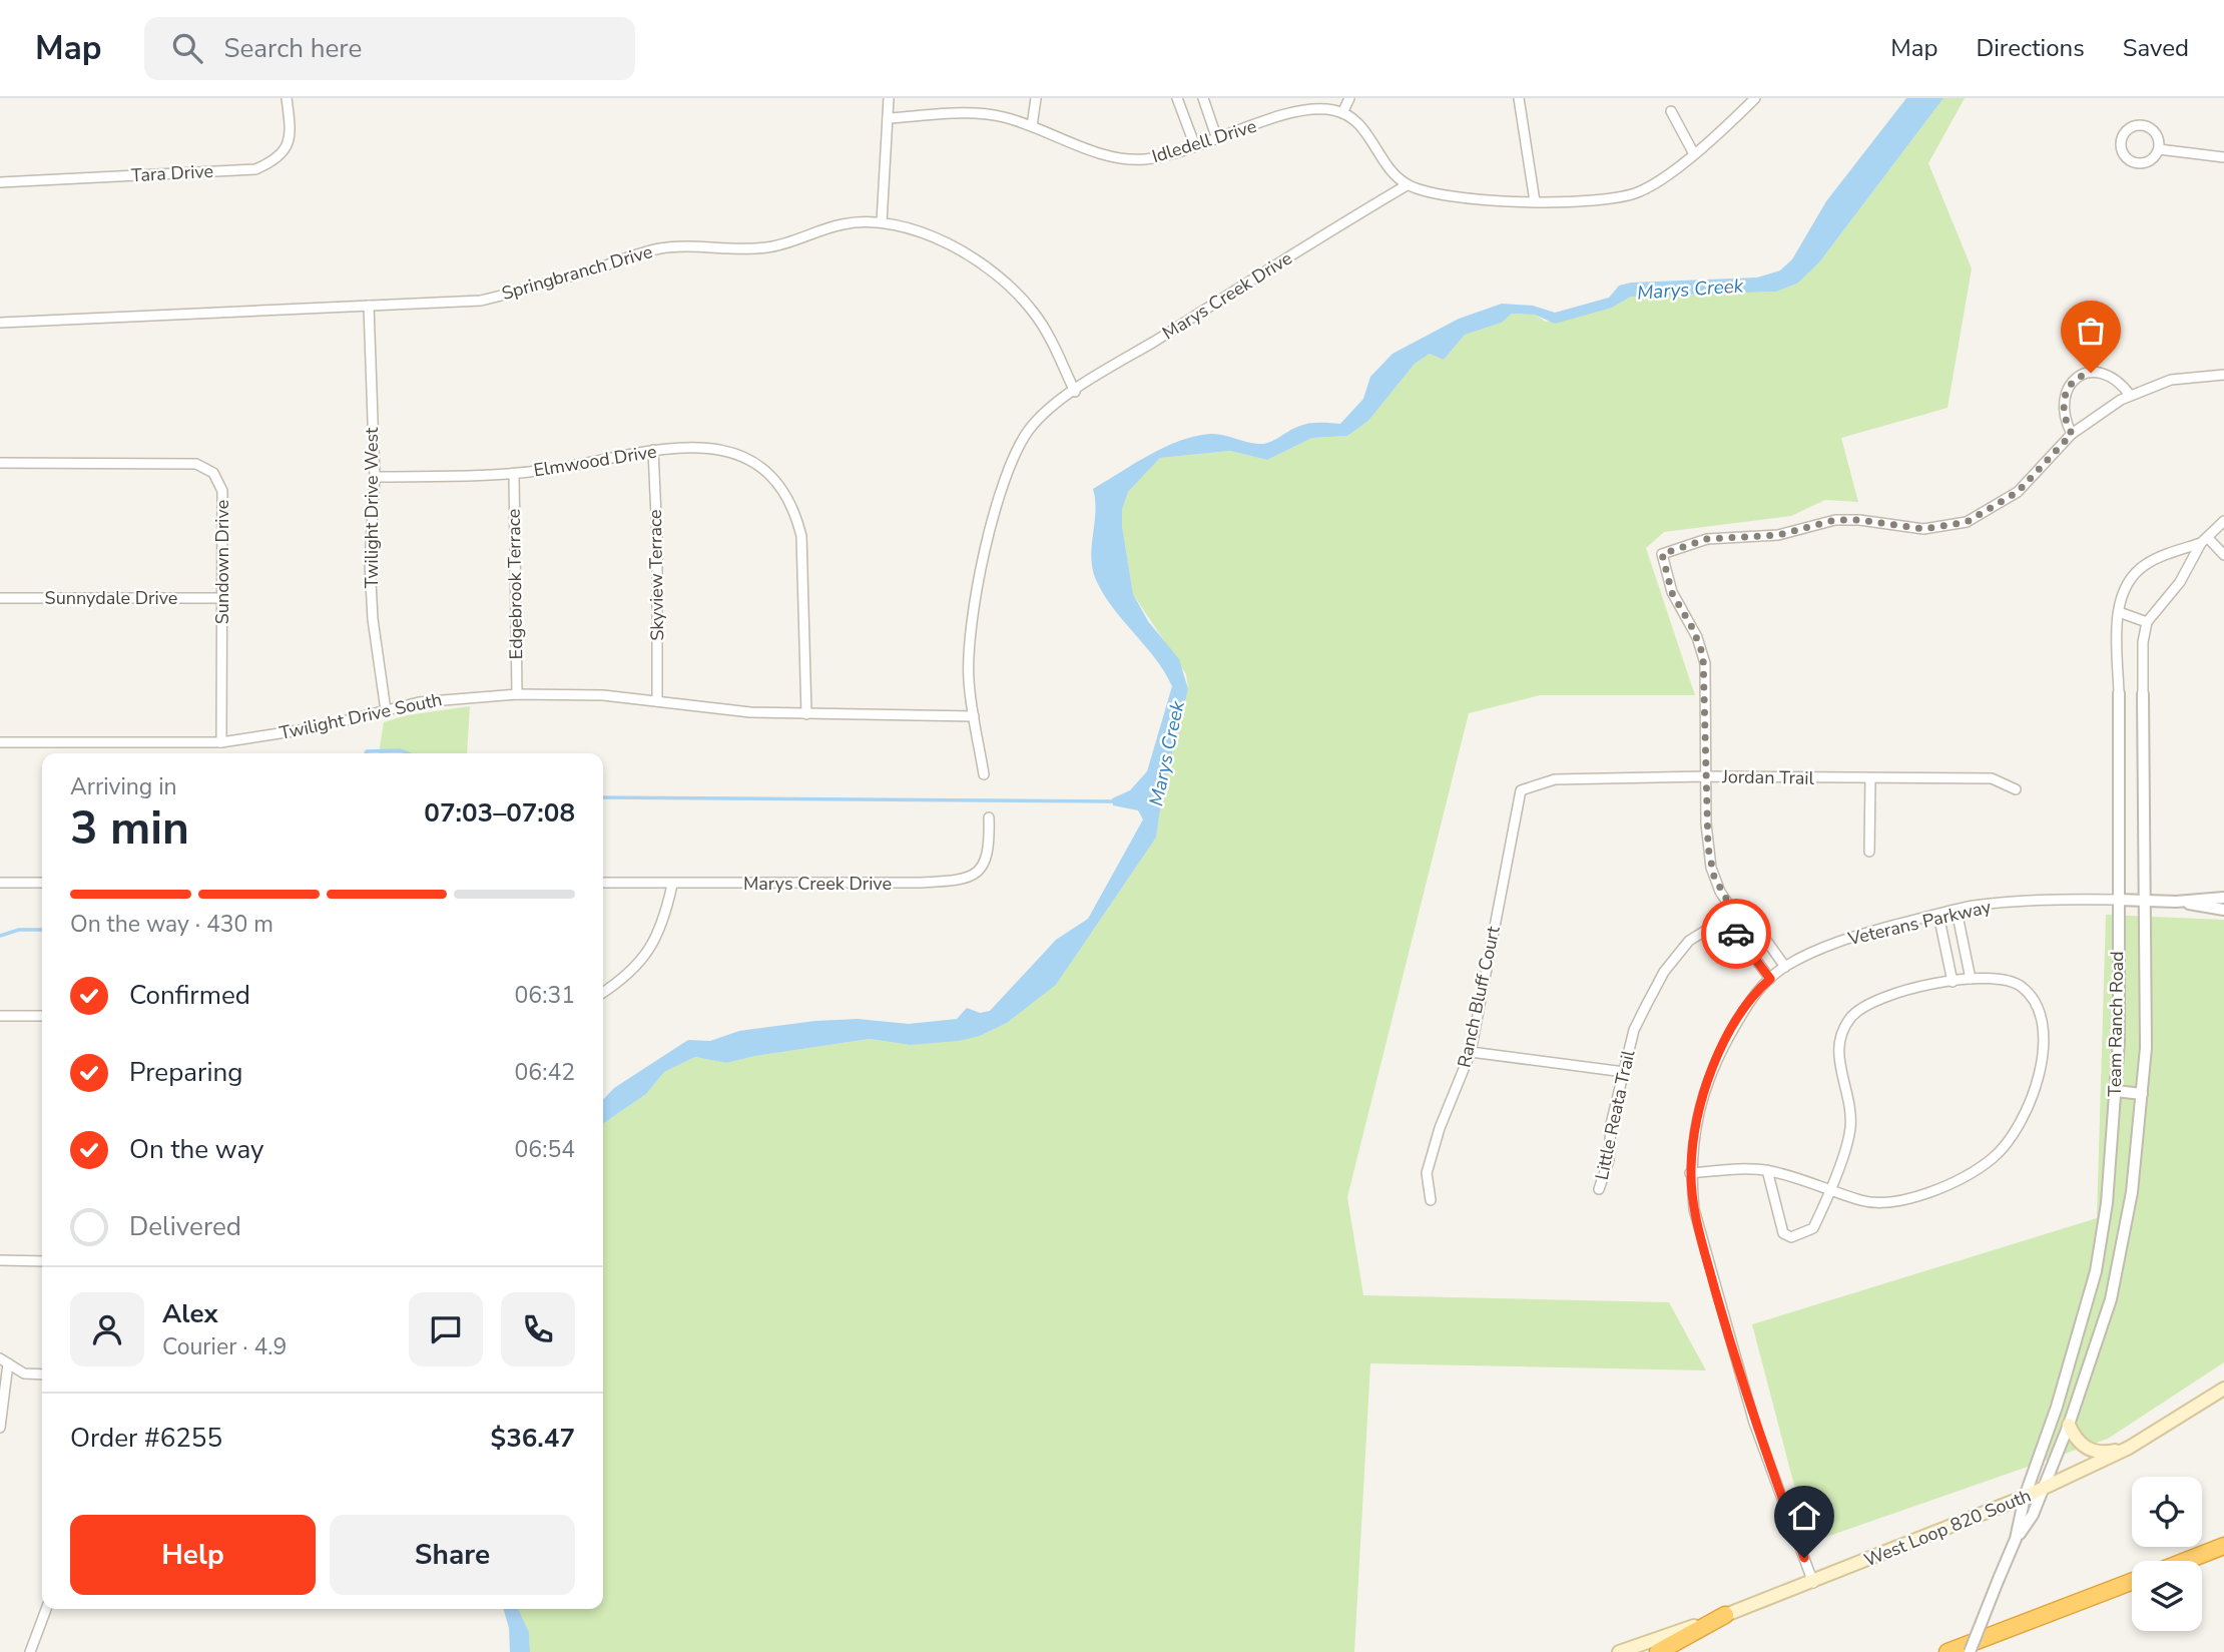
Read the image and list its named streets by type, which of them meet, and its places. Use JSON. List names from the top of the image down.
{
  "streets": {
    "main road": ["West Loop 820 South"],
    "street": [
      "Idledell Drive",
      "Tara Drive",
      "Springbranch Drive",
      "Marys Creek Drive",
      "Elmwood Drive",
      "Twilight Drive West",
      "Sundown Drive",
      "Skyview Terrace",
      "Edgebrook Terrace",
      "Sunnydale Drive",
      "Twilight Drive South",
      "Jordan Trail",
      "Veterans Parkway",
      "Ranch Bluff Court",
      "Team Ranch Road",
      "Little Reata Trail"
    ]
  },
  "crossings": [
    ["Springbranch Drive", "Marys Creek Drive"],
    ["Springbranch Drive", "Twilight Drive West"],
    ["Marys Creek Drive", "Twilight Drive South"],
    ["Elmwood Drive", "Twilight Drive West"],
    ["Elmwood Drive", "Skyview Terrace"],
    ["Elmwood Drive", "Edgebrook Terrace"],
    ["Elmwood Drive", "Twilight Drive South"],
    ["Twilight Drive West", "Twilight Drive South"],
    ["Sundown Drive", "Sunnydale Drive"],
    ["Sundown Drive", "Twilight Drive South"],
    ["Skyview Terrace", "Twilight Drive South"],
    ["Edgebrook Terrace", "Twilight Drive South"],
    ["Jordan Trail", "Ranch Bluff Court"],
    ["Veterans Parkway", "Team Ranch Road"],
    ["Veterans Parkway", "West Loop 820 South"],
    ["Team Ranch Road", "West Loop 820 South"]
  ],
  "water": ["Marys Creek"],
  "page": {
    "header": "Map",
    "search": "Search here",
    "nav": ["Map", "Directions", "Saved"],
    "heading": ["3 min", "Arriving in", "07:03–07:08"],
    "panel": [
      "Alex",
      "Courier · 4.9",
      "Order #6255",
      "$36.47"
    ],
    "bar": "On the way · 430 m",
    "list": [
      ["Confirmed", "06:31"],
      ["Preparing", "06:42"],
      ["On the way", "06:54"],
      "Delivered"
    ],
    "buttons": ["Help", "Share"]
  }
}
